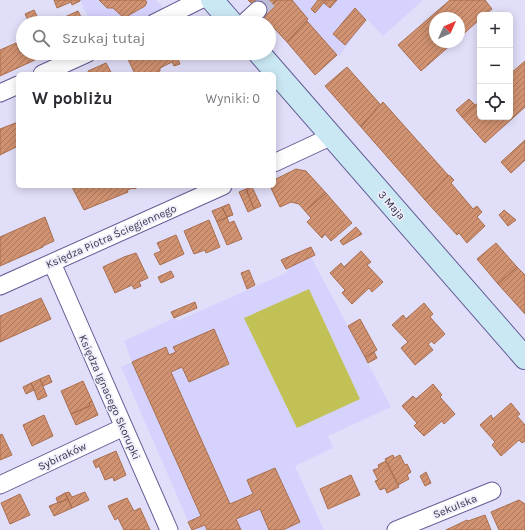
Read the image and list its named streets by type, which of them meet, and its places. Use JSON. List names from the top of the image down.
{
  "streets": {
    "main road": ["3 Maja"],
    "street": [
      "Księdza Piotra Ściegiennego",
      "Księdza Ignacego Skorupki",
      "Sybiraków",
      "Sekulska"
    ]
  },
  "crossings": [
    ["Księdza Piotra Ściegiennego", "Księdza Ignacego Skorupki"],
    ["Księdza Ignacego Skorupki", "Sybiraków"]
  ],
  "north": "top right",
  "page": {
    "map_buttons": ["+", "−"],
    "search": "Szukaj tutaj",
    "heading": ["W pobliżu", "Wyniki: 0"]
  }
}
